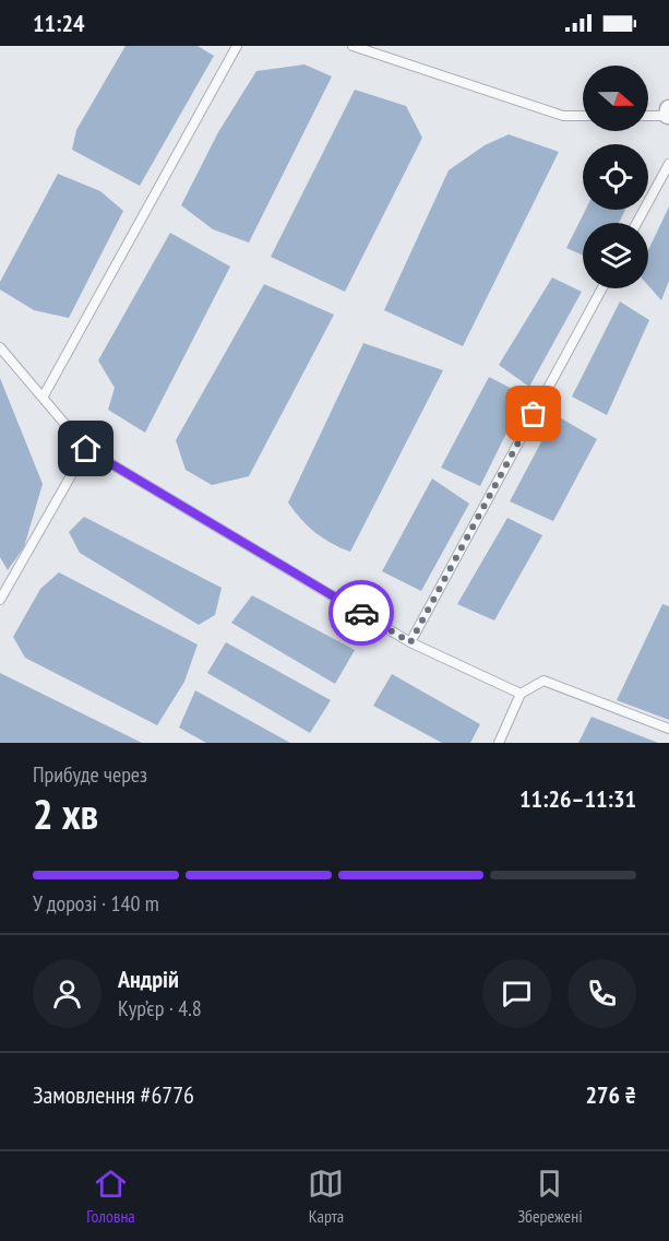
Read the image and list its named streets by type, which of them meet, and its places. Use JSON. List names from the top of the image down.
{
  "north": "right",
  "page": {
    "status": "11:24",
    "heading": ["2 хв", "Прибуде через", "11:26–11:31"],
    "panel": [
      "Андрій",
      "Кур’єр · 4.8",
      "Замовлення #6776",
      "276 ₴"
    ],
    "bar": "У дорозі · 140 m",
    "tabs": ["Головна", "Карта", "Збережені"]
  }
}
